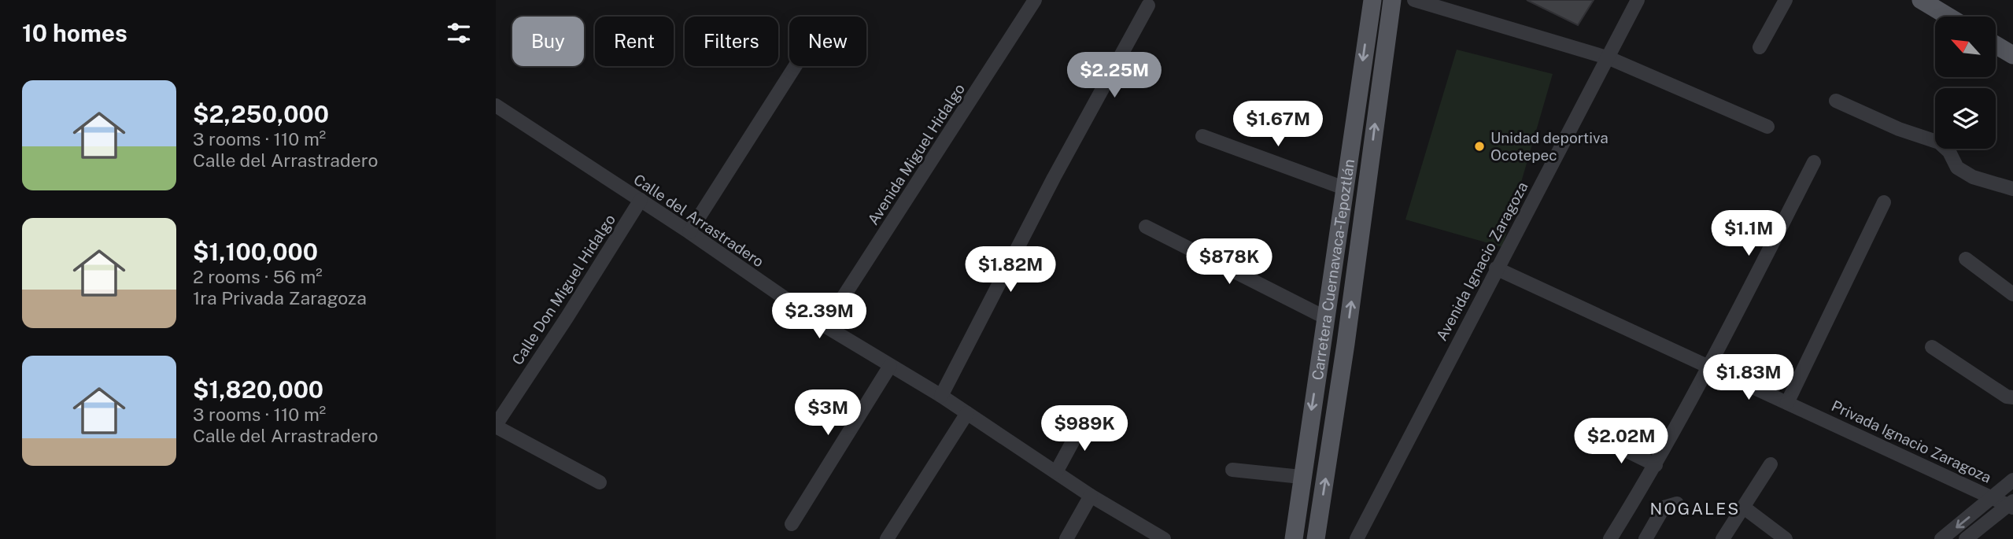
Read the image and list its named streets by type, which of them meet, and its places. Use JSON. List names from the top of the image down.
{
  "streets": {
    "main road": ["Carretera Cuernavaca-Tepoztlán"],
    "street": [
      "Avenida Miguel Hidalgo",
      "Calle del Arrastradero",
      "Avenida Ignacio Zaragoza",
      "Calle Don Miguel Hidalgo",
      "Privada Ignacio Zaragoza"
    ]
  },
  "crossings": [
    ["Avenida Miguel Hidalgo", "Calle del Arrastradero"],
    ["Calle del Arrastradero", "Calle Don Miguel Hidalgo"],
    ["Avenida Ignacio Zaragoza", "Privada Ignacio Zaragoza"]
  ],
  "districts": ["NOGALES"],
  "places": ["Unidad deportiva Ocotepec"],
  "north": "top left",
  "page": {
    "heading": "10 homes",
    "chip": [
      "Buy",
      "Rent",
      "Filters",
      "New"
    ],
    "price": [
      "$2.25M",
      "$1.67M",
      "$1.1M",
      "$878K",
      "$1.82M",
      "$2.39M",
      "$1.83M",
      "$3M",
      "$989K",
      "$2.02M"
    ],
    "list": [
      {
        "name": "$2,250,000",
        "note": "3 rooms · 110 m² · Calle del Arrastradero"
      },
      {
        "name": "$1,100,000",
        "note": "2 rooms · 56 m² · 1ra Privada Zaragoza"
      },
      {
        "name": "$1,820,000",
        "note": "3 rooms · 110 m² · Calle del Arrastradero"
      }
    ]
  }
}
